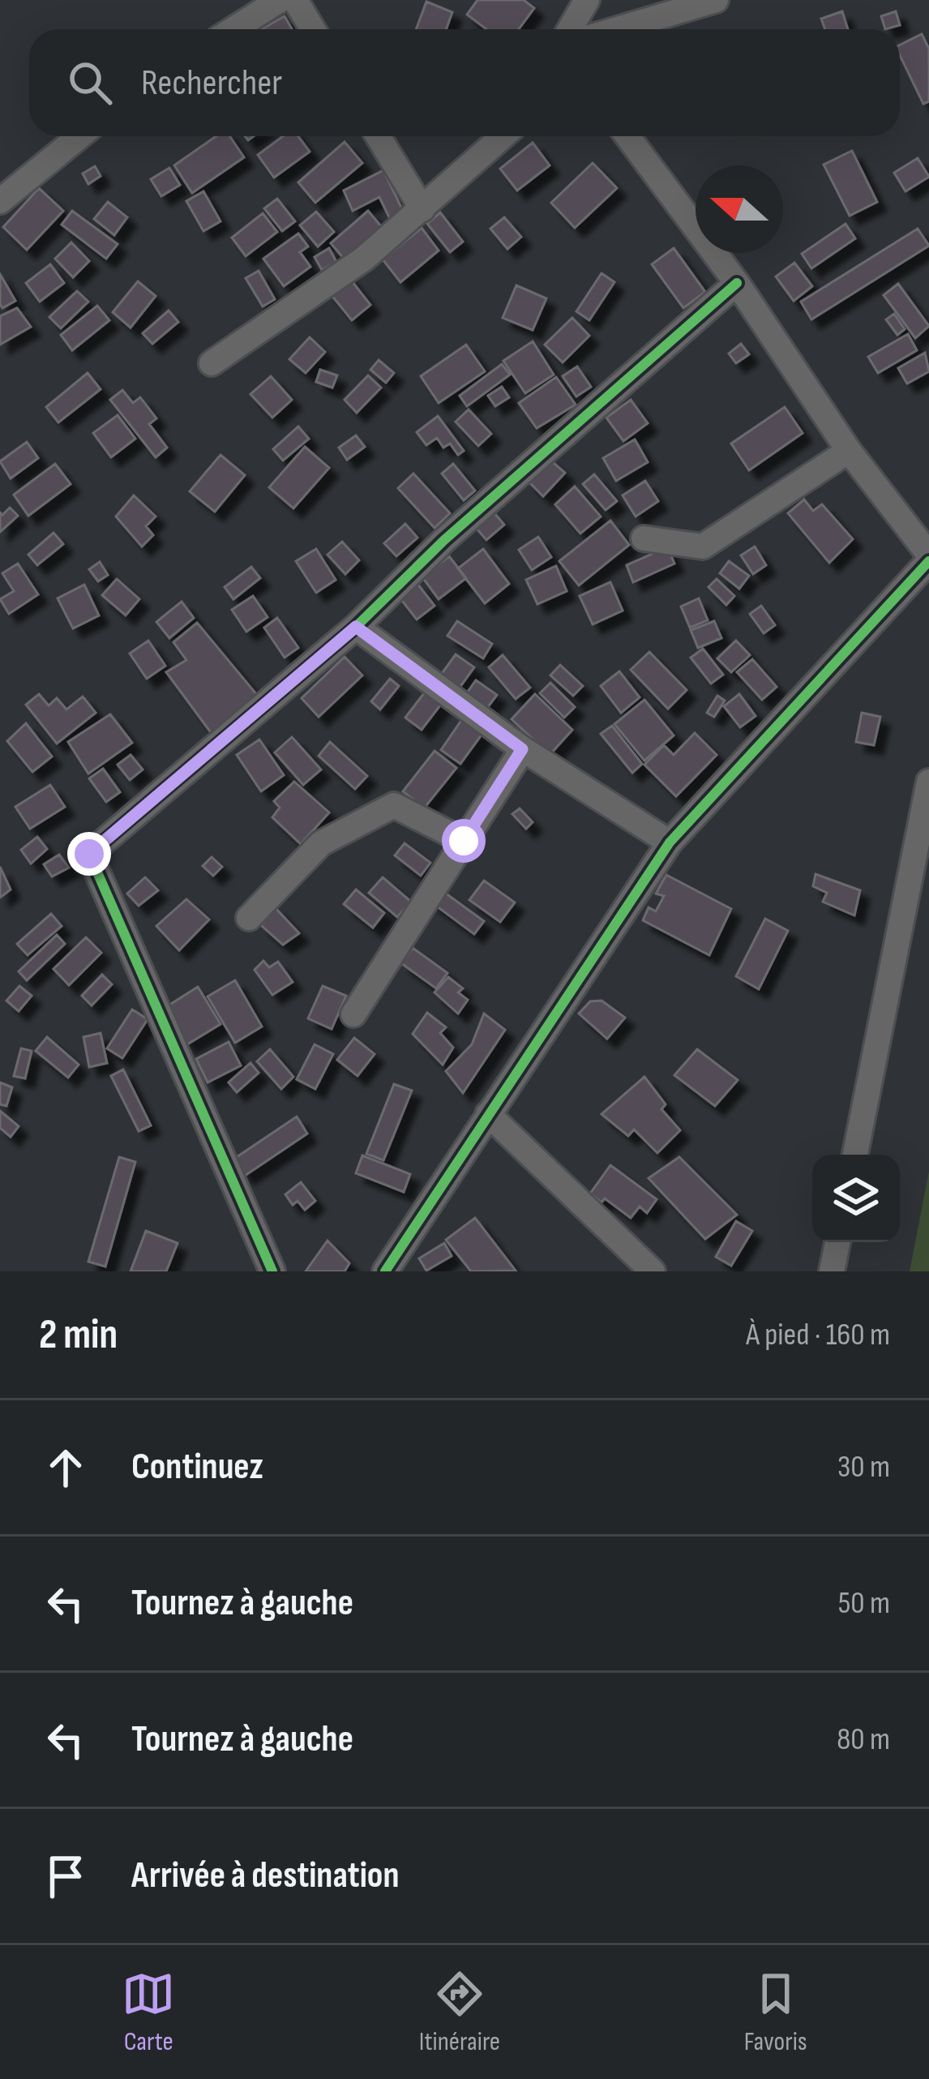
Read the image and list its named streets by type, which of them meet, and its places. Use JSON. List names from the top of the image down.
{
  "north": "left",
  "page": {
    "search": "Rechercher",
    "heading": ["2 min", "À pied · 160 m"],
    "list": [
      ["Continuez", "30 m"],
      ["Tournez à gauche", "50 m"],
      ["Tournez à gauche", "80 m"],
      "Arrivée à destination"
    ],
    "nav": ["Carte", "Itinéraire", "Favoris"]
  }
}
